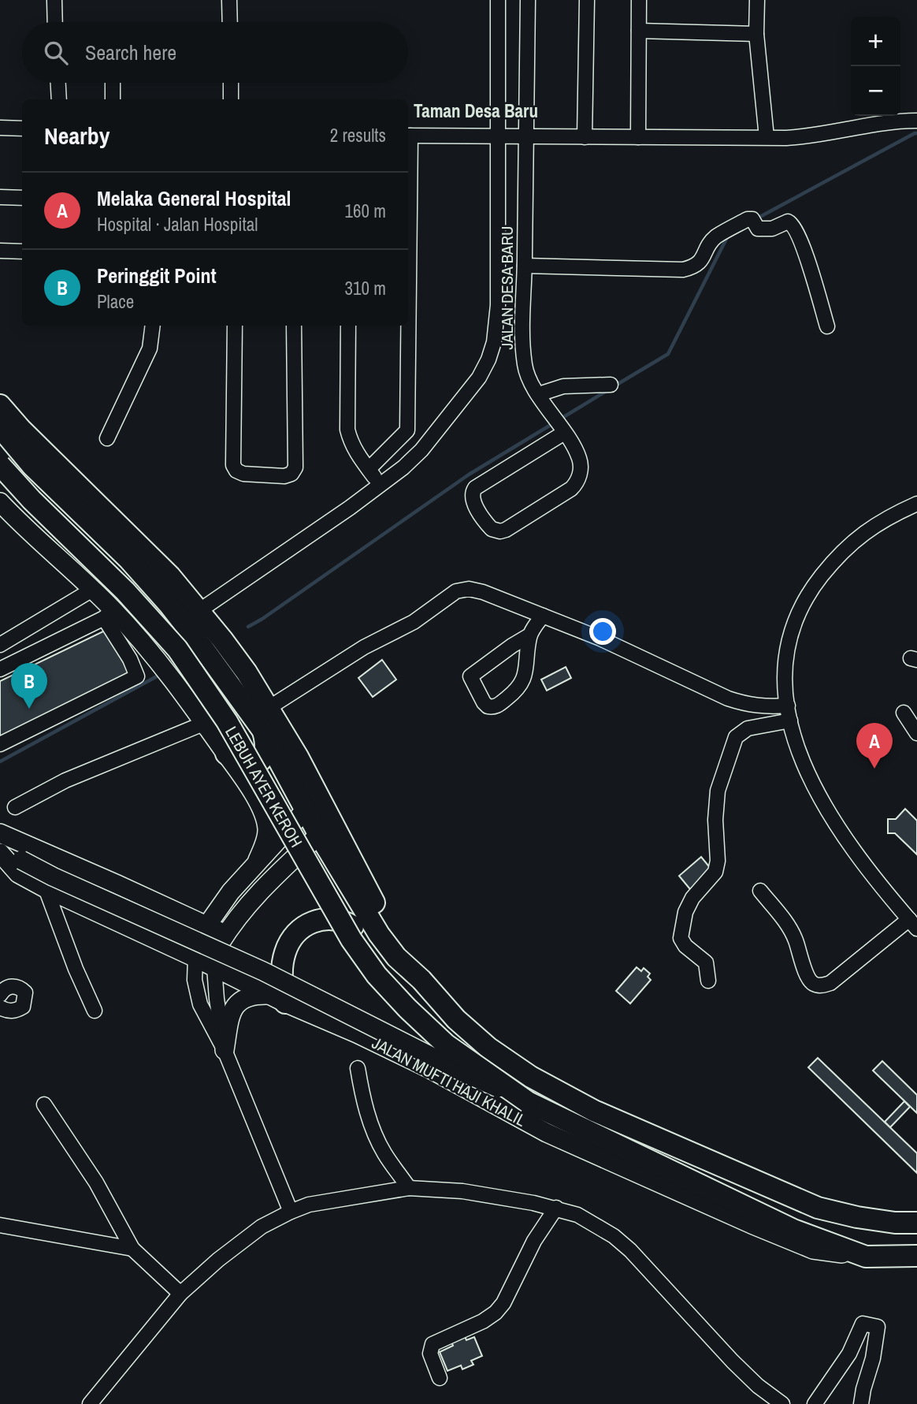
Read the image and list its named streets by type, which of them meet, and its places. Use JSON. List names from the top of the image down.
{
  "streets": {
    "highway": ["LEBUH AYER KEROH", "JALAN MUFTI HAJI KHALIL"],
    "street": ["JALAN DESA BARU"]
  },
  "crossings": [
    ["LEBUH AYER KEROH", "JALAN MUFTI HAJI KHALIL"]
  ],
  "districts": ["Taman Desa Baru"],
  "page": {
    "map_buttons": ["+", "−"],
    "search": "Search here",
    "heading": ["Nearby", "2 results"],
    "list": [
      {
        "mark": "A",
        "name": "Melaka General Hospital",
        "note": "Hospital · Jalan Hospital",
        "value": "160 m"
      },
      {
        "mark": "B",
        "name": "Peringgit Point",
        "note": "Place",
        "value": "310 m"
      }
    ],
    "pins": ["B", "A"]
  }
}
